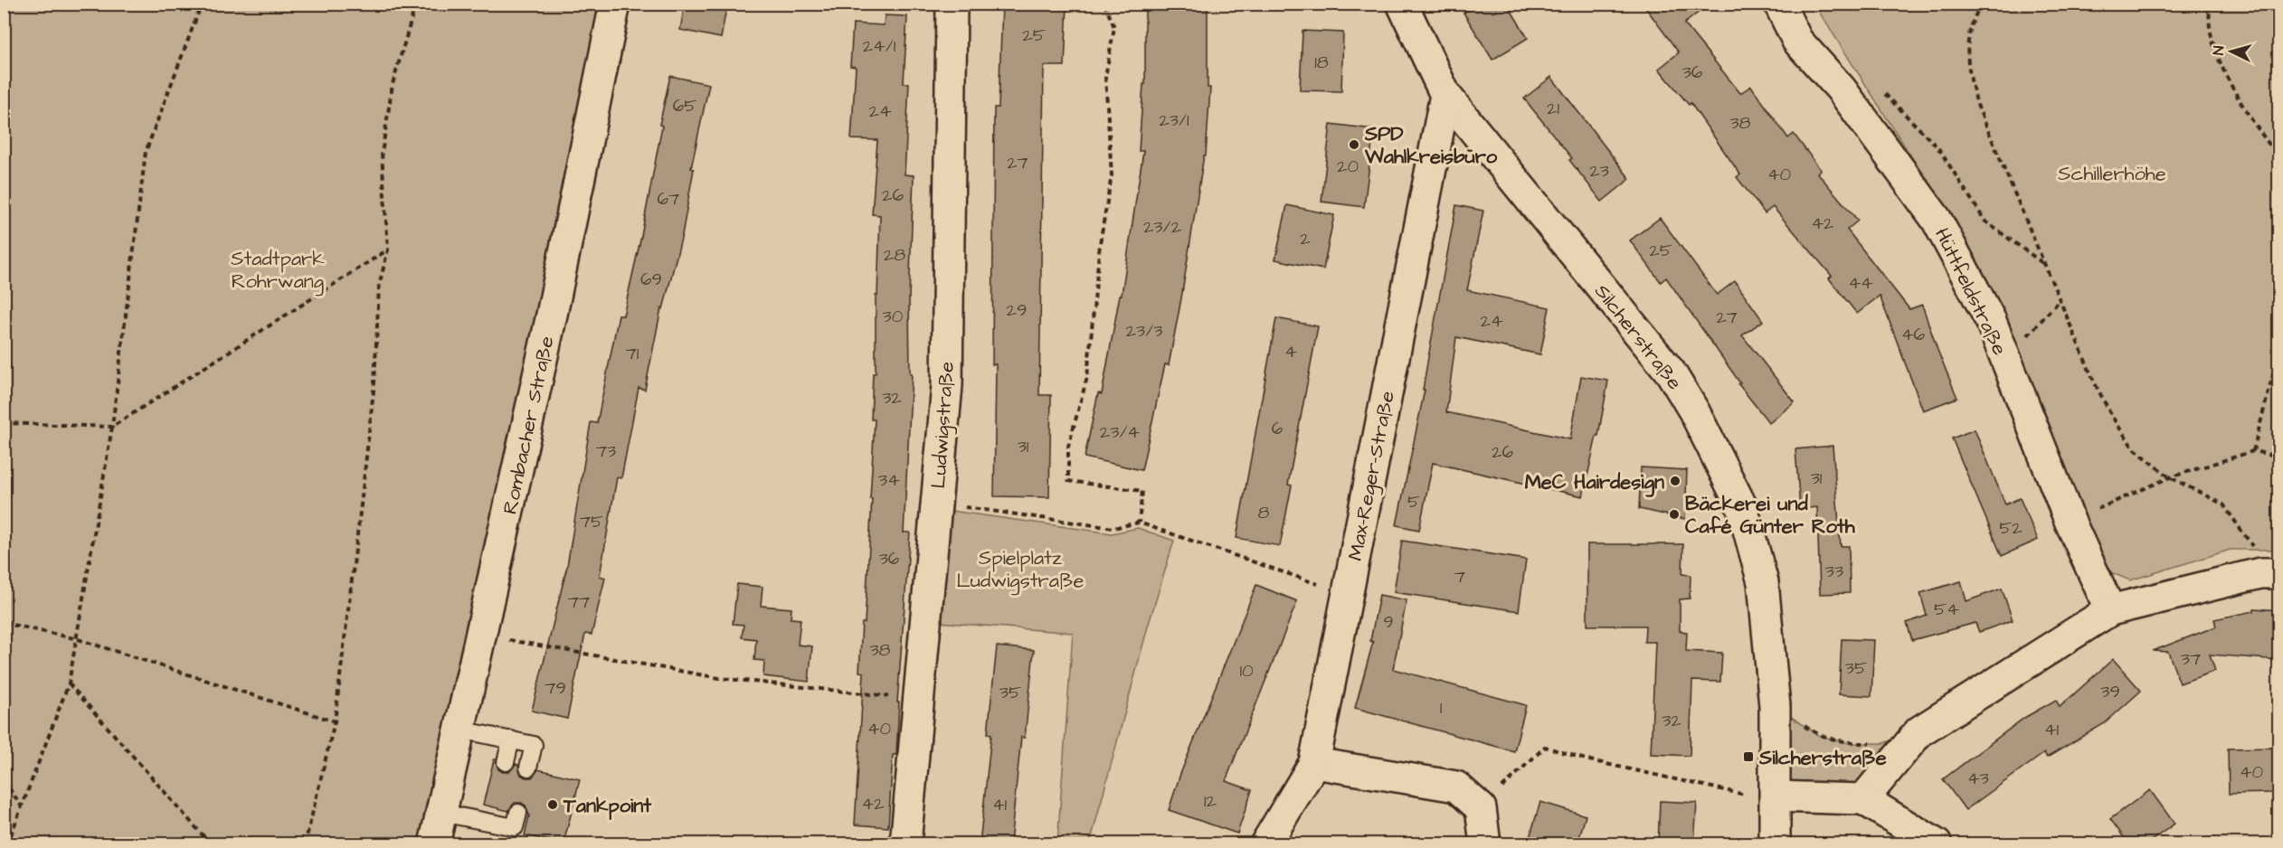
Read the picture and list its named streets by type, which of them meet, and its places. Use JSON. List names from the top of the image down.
{
  "streets": {
    "street": [
      "Hüttfeldstraße",
      "Silcherstraße",
      "Rombacher Straße",
      "Ludwigstraße",
      "Max-Reger-Straße"
    ]
  },
  "crossings": [
    ["Silcherstraße", "Max-Reger-Straße"]
  ],
  "parks": ["Schillerhöhe", "Stadtpark Rohrwang", "Spielplatz Ludwigstraße"],
  "places": {
    "other": [
      "SPD Wahlkreisbüro",
      "MeC Hairdesign",
      "Bäckerei und Café Günter Roth",
      "Tankpoint"
    ],
    "transit": ["Silcherstraße"]
  },
  "house_numbers": [
    "25",
    "24/1",
    "18",
    "36",
    "65",
    "21",
    "24",
    "23/1",
    "38",
    "27",
    "20",
    "23",
    "40",
    "26",
    "67",
    "42",
    "23/2",
    "2",
    "25",
    "28",
    "69",
    "44",
    "29",
    "30",
    "27",
    "24",
    "23/3",
    "46",
    "4",
    "71",
    "32",
    "6",
    "23/4",
    "31",
    "73",
    "26",
    "31",
    "34",
    "5",
    "8",
    "75",
    "52",
    "36",
    "33",
    "7",
    "77",
    "54",
    "9",
    "38",
    "37",
    "35",
    "10",
    "79",
    "39",
    "35",
    "1",
    "32",
    "40",
    "41",
    "40",
    "43",
    "12",
    "42",
    "41"
  ],
  "north": "left"
}
